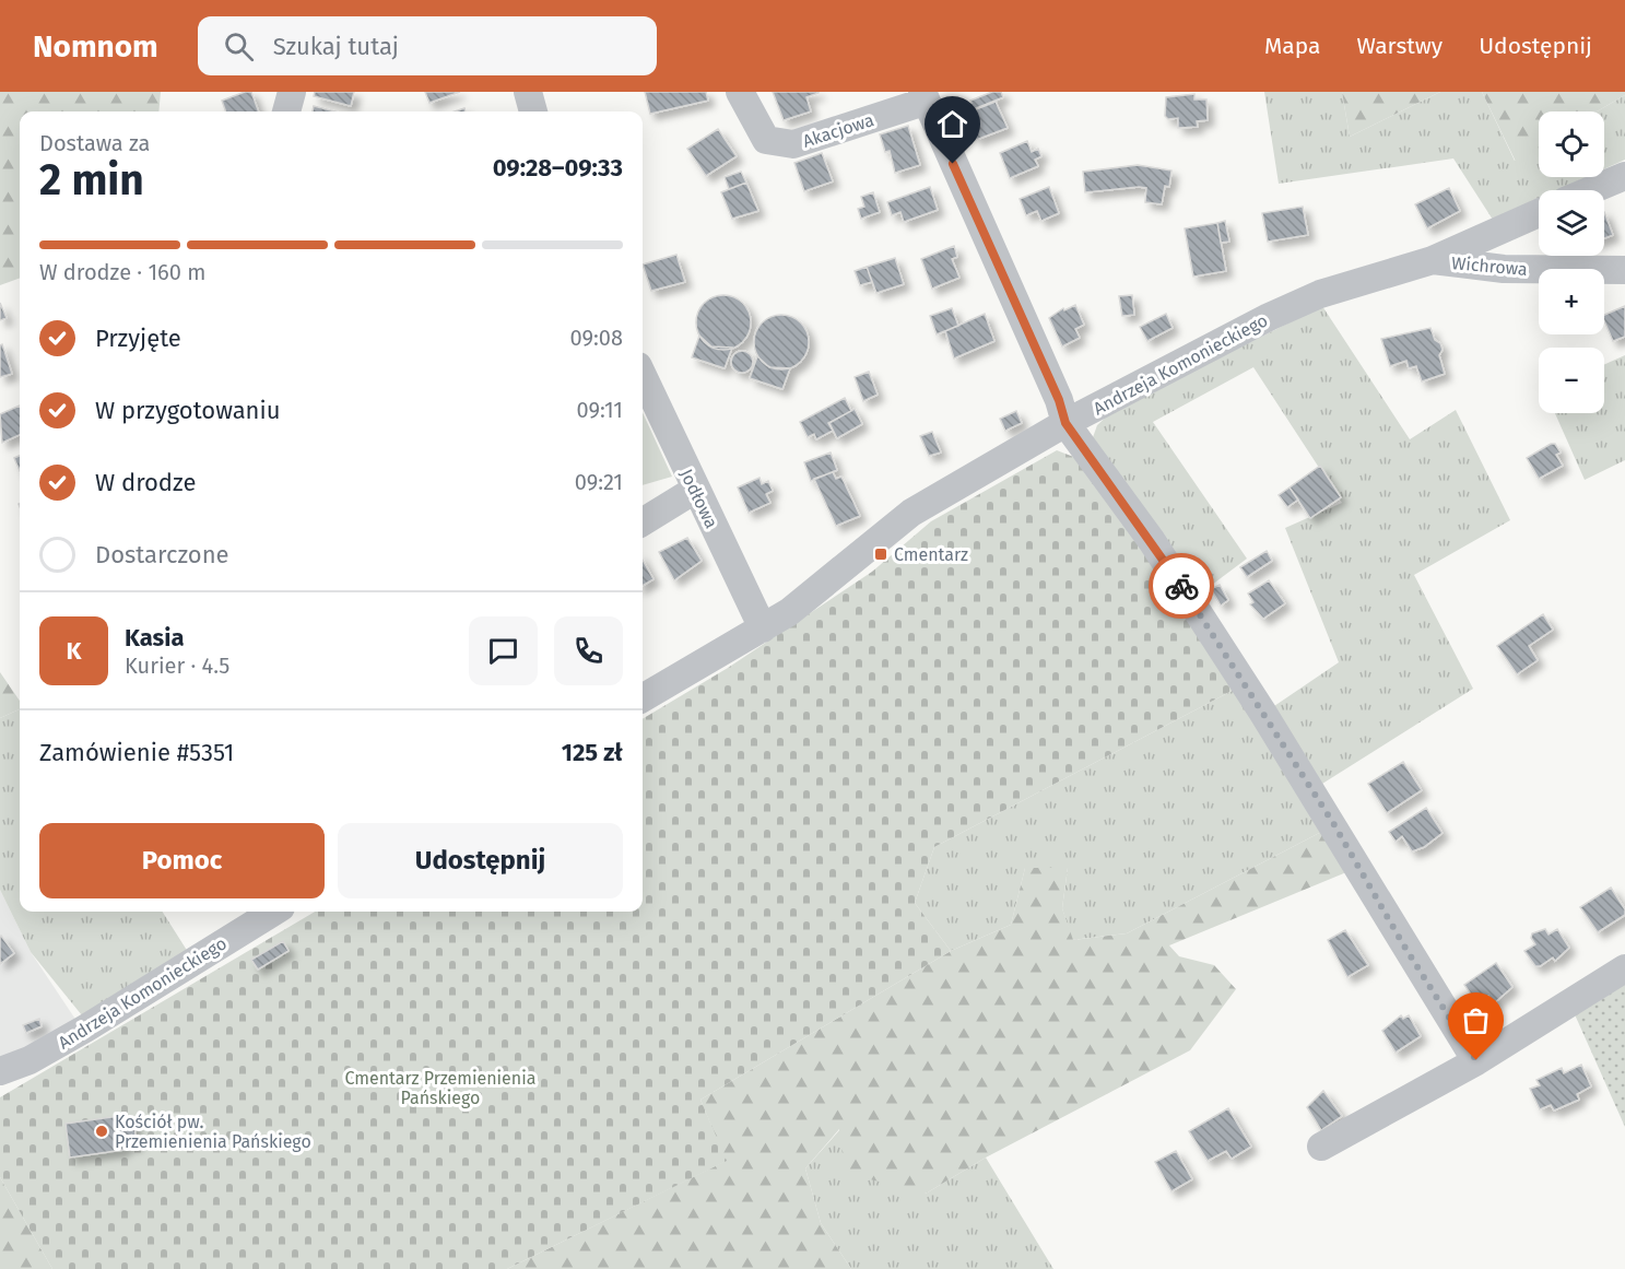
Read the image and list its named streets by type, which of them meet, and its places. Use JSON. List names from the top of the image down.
{
  "streets": {
    "street": [
      "Akacjowa",
      "Wichrowa",
      "Andrzeja Komonieckiego",
      "Jodłowa"
    ]
  },
  "crossings": [
    ["Wichrowa", "Andrzeja Komonieckiego"],
    ["Andrzeja Komonieckiego", "Jodłowa"]
  ],
  "parks": ["Cmentarz Przemienienia Pańskiego"],
  "places": {
    "transit": ["Cmentarz"],
    "other": ["Kościół pw. Przemienienia Pańskiego"]
  },
  "page": {
    "header": "Nomnom",
    "search": "Szukaj tutaj",
    "nav": ["Mapa", "Warstwy", "Udostępnij"],
    "map_buttons": ["+", "−"],
    "heading": ["2 min", "Dostawa za", "09:28–09:33"],
    "panel": [
      "Kasia",
      "Kurier · 4.5",
      "Zamówienie #5351",
      "125 zł"
    ],
    "bar": "W drodze · 160 m",
    "list": [
      ["Przyjęte", "09:08"],
      ["W przygotowaniu", "09:11"],
      ["W drodze", "09:21"],
      "Dostarczone"
    ],
    "round": "K",
    "buttons": ["Pomoc", "Udostępnij"]
  }
}
